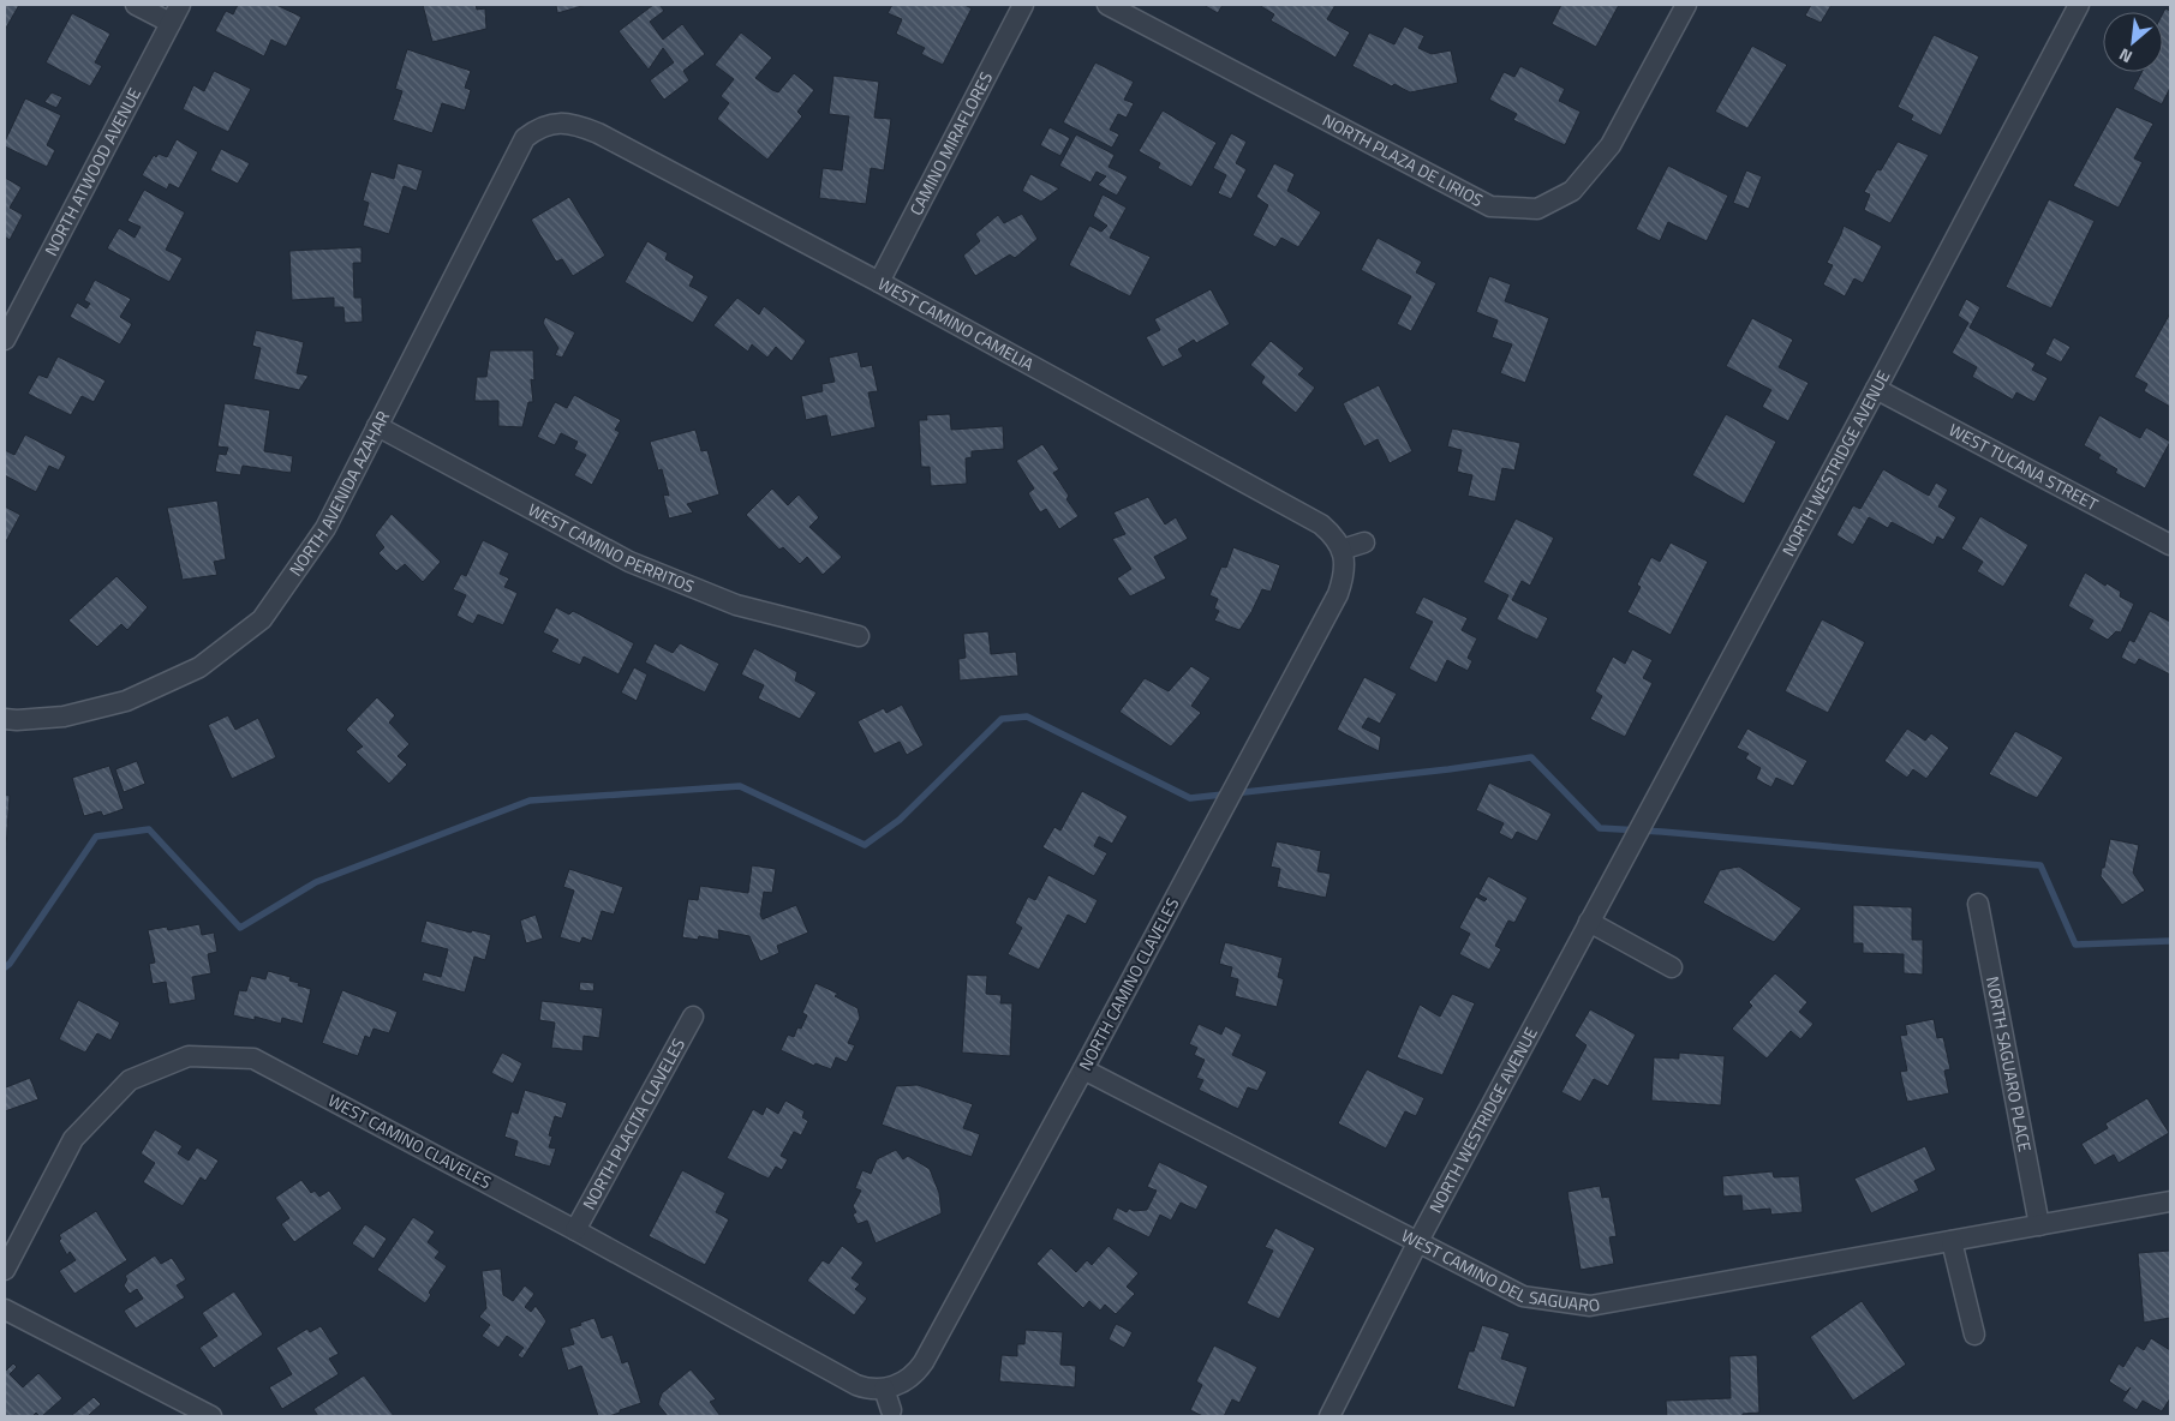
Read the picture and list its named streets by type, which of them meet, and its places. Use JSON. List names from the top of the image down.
{
  "streets": {
    "street": [
      "CAMINO MIRAFLORES",
      "NORTH PLAZA DE LIRIOS",
      "NORTH ATWOOD AVENUE",
      "WEST CAMINO CAMELIA",
      "NORTH WESTRIDGE AVENUE",
      "WEST TUCANA STREET",
      "NORTH AVENIDA AZAHAR",
      "WEST CAMINO PERRITOS",
      "NORTH CAMINO CLAVELES",
      "NORTH SAGUARO PLACE",
      "NORTH PLACITA CLAVELES",
      "WEST CAMINO CLAVELES",
      "WEST CAMINO DEL SAGUARO"
    ]
  },
  "crossings": [
    ["CAMINO MIRAFLORES", "WEST CAMINO CAMELIA"],
    ["WEST CAMINO CAMELIA", "NORTH AVENIDA AZAHAR"],
    ["WEST CAMINO CAMELIA", "NORTH CAMINO CLAVELES"],
    ["NORTH WESTRIDGE AVENUE", "WEST TUCANA STREET"],
    ["NORTH WESTRIDGE AVENUE", "WEST CAMINO DEL SAGUARO"],
    ["NORTH AVENIDA AZAHAR", "WEST CAMINO PERRITOS"],
    ["NORTH CAMINO CLAVELES", "WEST CAMINO CLAVELES"],
    ["NORTH CAMINO CLAVELES", "WEST CAMINO DEL SAGUARO"],
    ["NORTH SAGUARO PLACE", "WEST CAMINO DEL SAGUARO"],
    ["NORTH PLACITA CLAVELES", "WEST CAMINO CLAVELES"]
  ],
  "north": "bottom left"
}
